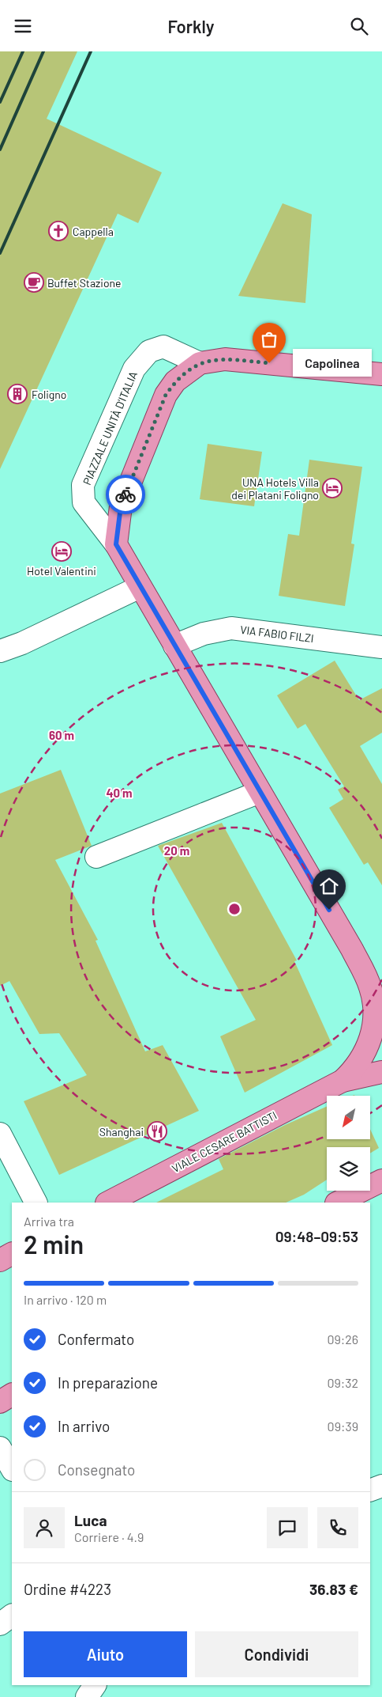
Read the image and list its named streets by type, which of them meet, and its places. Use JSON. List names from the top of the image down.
{
  "streets": {
    "main road": ["VIALE CESARE BATTISTI"],
    "street": ["PIAZZALE UNITÀ D'ITALIA", "VIA FABIO FILZI"]
  },
  "crossings": [
    ["PIAZZALE UNITÀ D'ITALIA", "VIALE CESARE BATTISTI"],
    ["VIA FABIO FILZI", "VIALE CESARE BATTISTI"]
  ],
  "places": {
    "church": ["Cappella"],
    "cafe": ["Buffet Stazione"],
    "other": ["Capolinea"],
    "building": ["Foligno"],
    "hotel": ["UNA Hotels Villa dei Platani Foligno", "Hotel Valentini"],
    "restaurant": ["Shanghai"]
  },
  "north": "bottom left",
  "page": {
    "header": "Forkly",
    "bubble": "Capolinea",
    "heading": ["2 min", "Arriva tra", "09:48–09:53"],
    "panel": [
      "Luca",
      "Corriere · 4.9",
      "Ordine #4223",
      "36.83 €"
    ],
    "bar": "In arrivo · 120 m",
    "list": [
      ["Confermato", "09:26"],
      ["In preparazione", "09:32"],
      ["In arrivo", "09:39"],
      "Consegnato"
    ],
    "buttons": ["Aiuto", "Condividi"]
  },
  "rings": ["60 m", "40 m", "20 m"]
}
